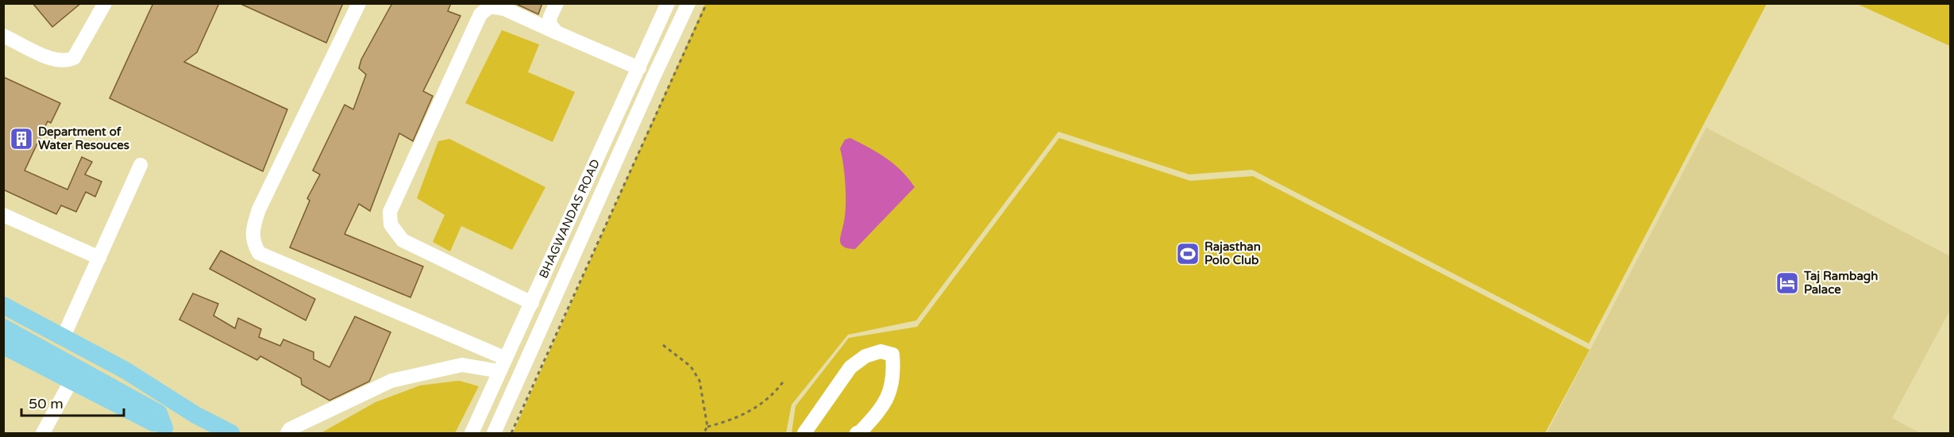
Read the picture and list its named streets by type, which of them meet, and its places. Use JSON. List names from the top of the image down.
{
  "streets": {
    "street": ["BHAGWANDAS ROAD"]
  },
  "places": {
    "building": ["Department of Water Resouces"],
    "sports": ["Rajasthan Polo Club"],
    "hotel": ["Taj Rambagh Palace"]
  },
  "scale_bar": "50 m"
}
